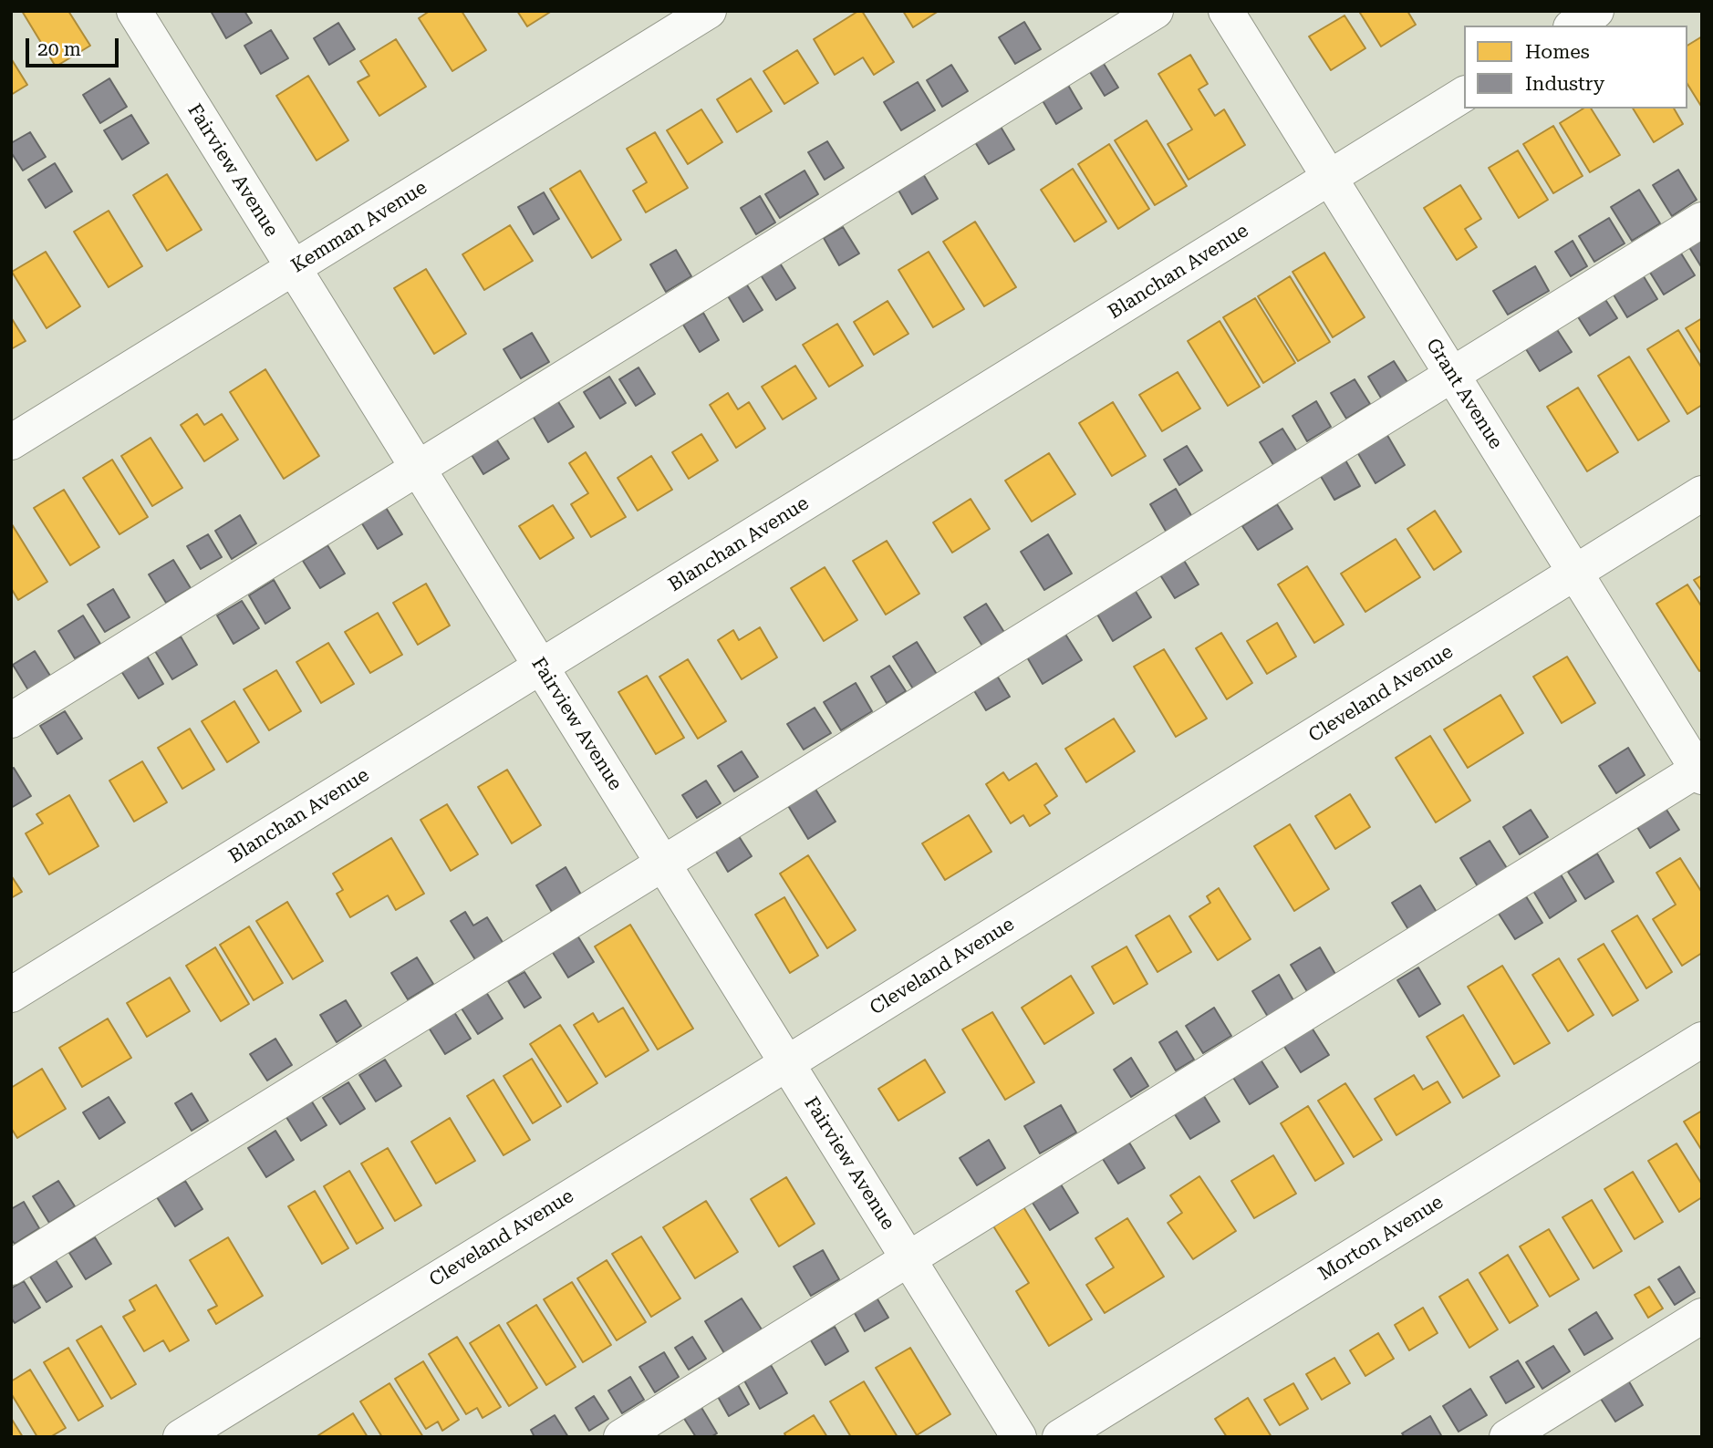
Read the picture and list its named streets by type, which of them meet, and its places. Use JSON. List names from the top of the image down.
{
  "streets": {
    "street": [
      "Fairview Avenue",
      "Kemman Avenue",
      "Blanchan Avenue",
      "Grant Avenue",
      "Cleveland Avenue",
      "Morton Avenue"
    ]
  },
  "crossings": [
    ["Fairview Avenue", "Kemman Avenue"],
    ["Fairview Avenue", "Blanchan Avenue"],
    ["Fairview Avenue", "Cleveland Avenue"],
    ["Blanchan Avenue", "Grant Avenue"],
    ["Grant Avenue", "Cleveland Avenue"]
  ],
  "legend": ["Homes", "Industry"],
  "scale_bar": "20 m"
}
